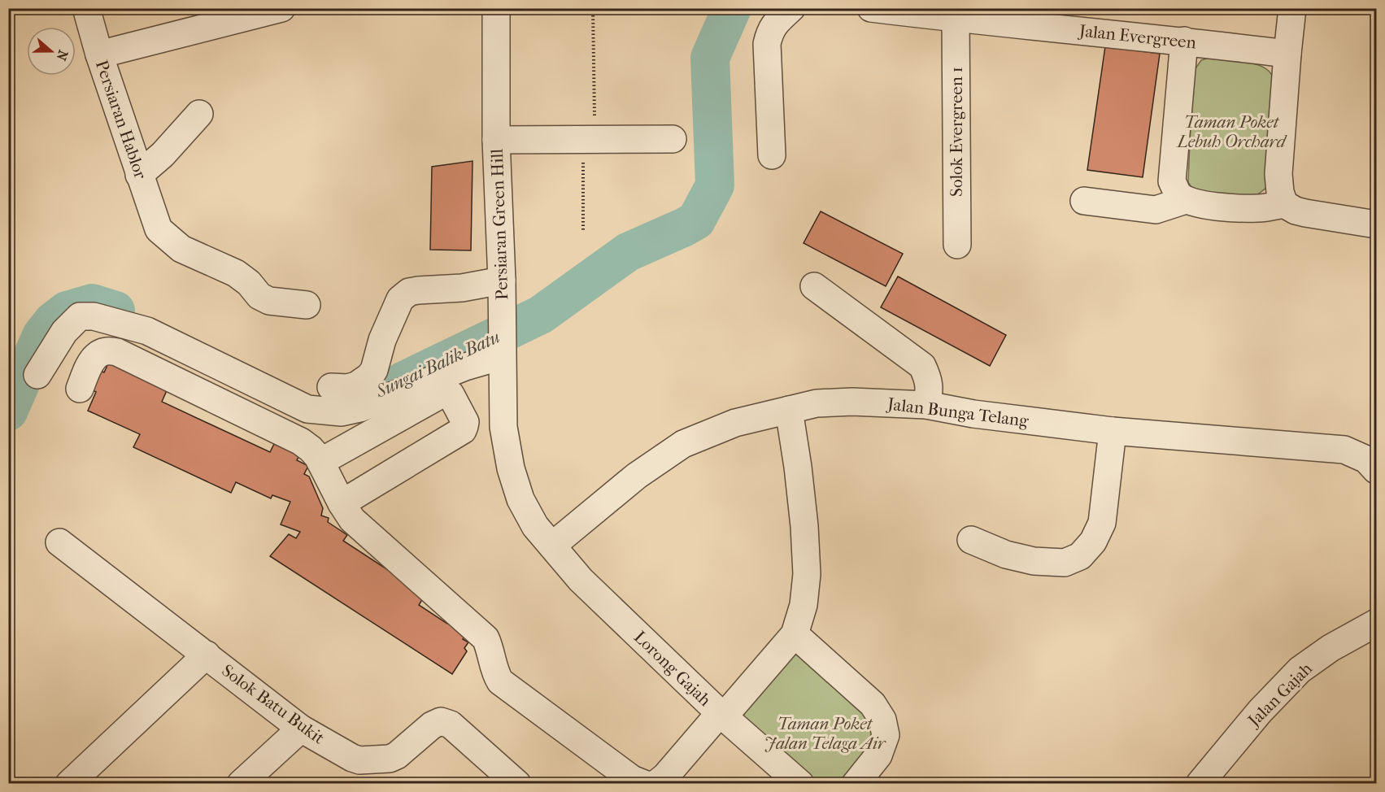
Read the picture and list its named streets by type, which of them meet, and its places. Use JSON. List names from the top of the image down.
{
  "streets": {
    "street": [
      "Jalan Evergreen",
      "Persiaran Hablor",
      "Solok Evergreen 1",
      "Persiaran Green Hill",
      "Jalan Bunga Telang",
      "Lorong Gajah",
      "Jalan Gajah",
      "Solok Batu Bukit"
    ]
  },
  "crossings": [
    ["Jalan Evergreen", "Solok Evergreen 1"],
    ["Persiaran Green Hill", "Jalan Bunga Telang"],
    ["Persiaran Green Hill", "Lorong Gajah"],
    ["Jalan Bunga Telang", "Lorong Gajah"]
  ],
  "water": ["Sungai Balik Batu"],
  "parks": ["Taman Poket Lebuh Orchard", "Taman Poket Jalan Telaga Air"],
  "north": "right"
}
